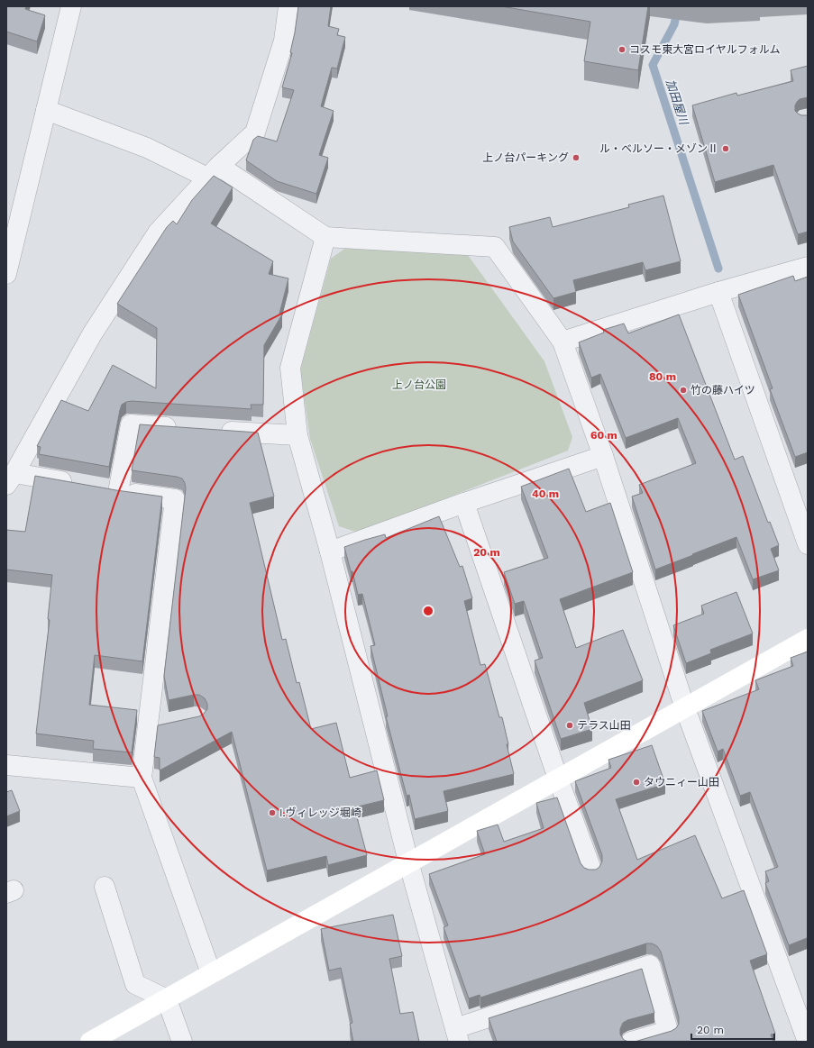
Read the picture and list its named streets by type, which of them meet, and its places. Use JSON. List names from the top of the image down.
{
  "water": ["加田屋川"],
  "parks": ["上ノ台公園"],
  "places": [
    "コスモ東大宮ロイヤルフォルム",
    "ル・ベルソー・メゾンⅡ",
    "上ノ台パーキング",
    "竹の藤ハイツ",
    "テラス山田",
    "タウニィー山田",
    "I.ヴィレッジ堀崎"
  ],
  "scale_bar": "20 m",
  "rings": [
    "80 m",
    "60 m",
    "40 m",
    "20 m"
  ]
}
